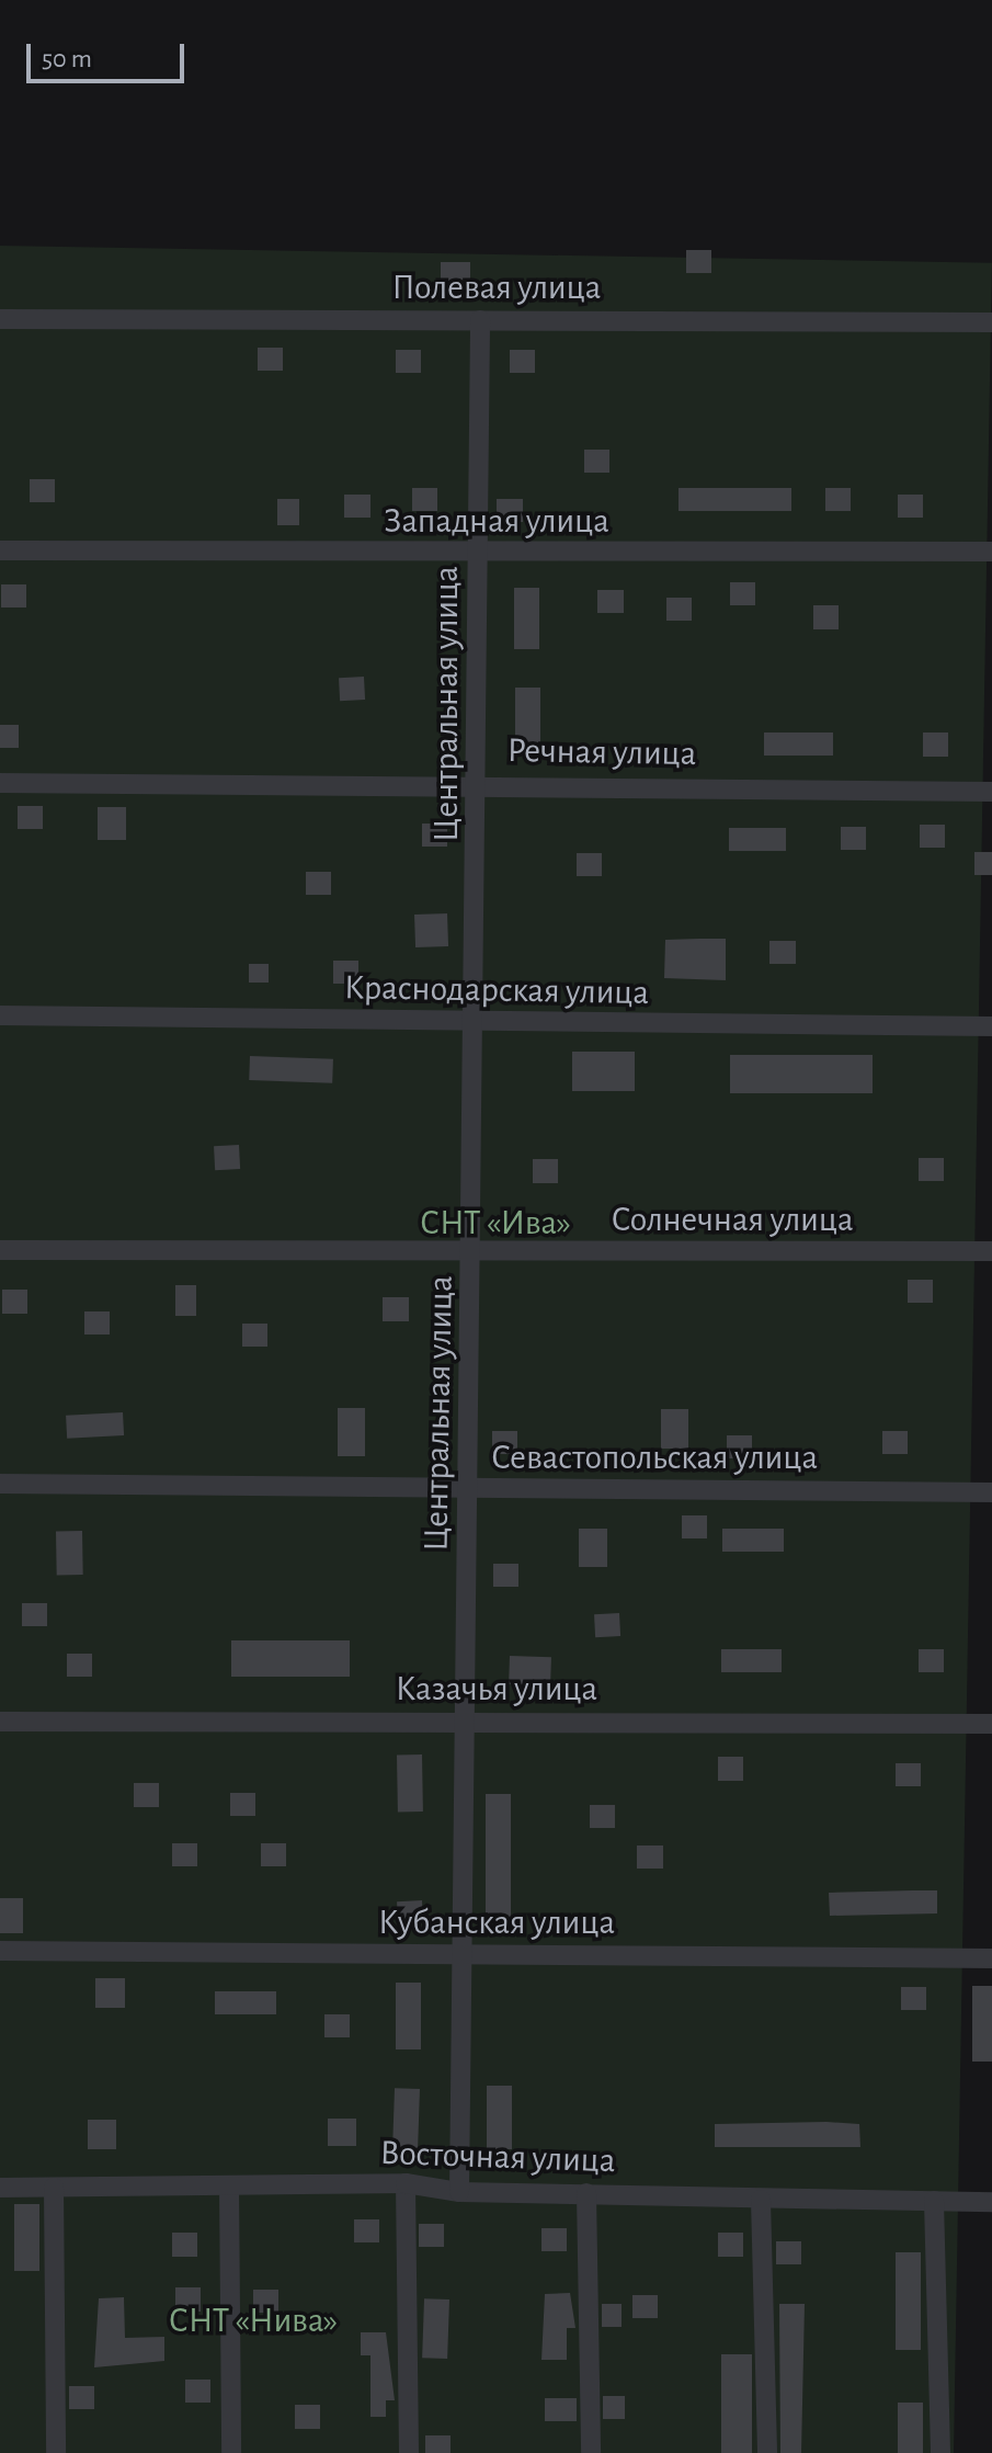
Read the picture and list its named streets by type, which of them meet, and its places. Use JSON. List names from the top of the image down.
{
  "streets": {
    "street": [
      "Полевая улица",
      "Западная улица",
      "Центральная улица",
      "Речная улица",
      "Краснодарская улица",
      "Солнечная улица",
      "Севастопольская улица",
      "Казачья улица",
      "Кубанская улица",
      "Восточная улица"
    ]
  },
  "crossings": [
    ["Полевая улица", "Центральная улица"],
    ["Западная улица", "Центральная улица"],
    ["Центральная улица", "Речная улица"],
    ["Центральная улица", "Краснодарская улица"],
    ["Центральная улица", "Солнечная улица"],
    ["Центральная улица", "Севастопольская улица"],
    ["Центральная улица", "Казачья улица"],
    ["Центральная улица", "Кубанская улица"],
    ["Центральная улица", "Восточная улица"]
  ],
  "parks": ["СНТ «Ива»", "СНТ «Нива»"],
  "scale_bar": "50 m"
}
